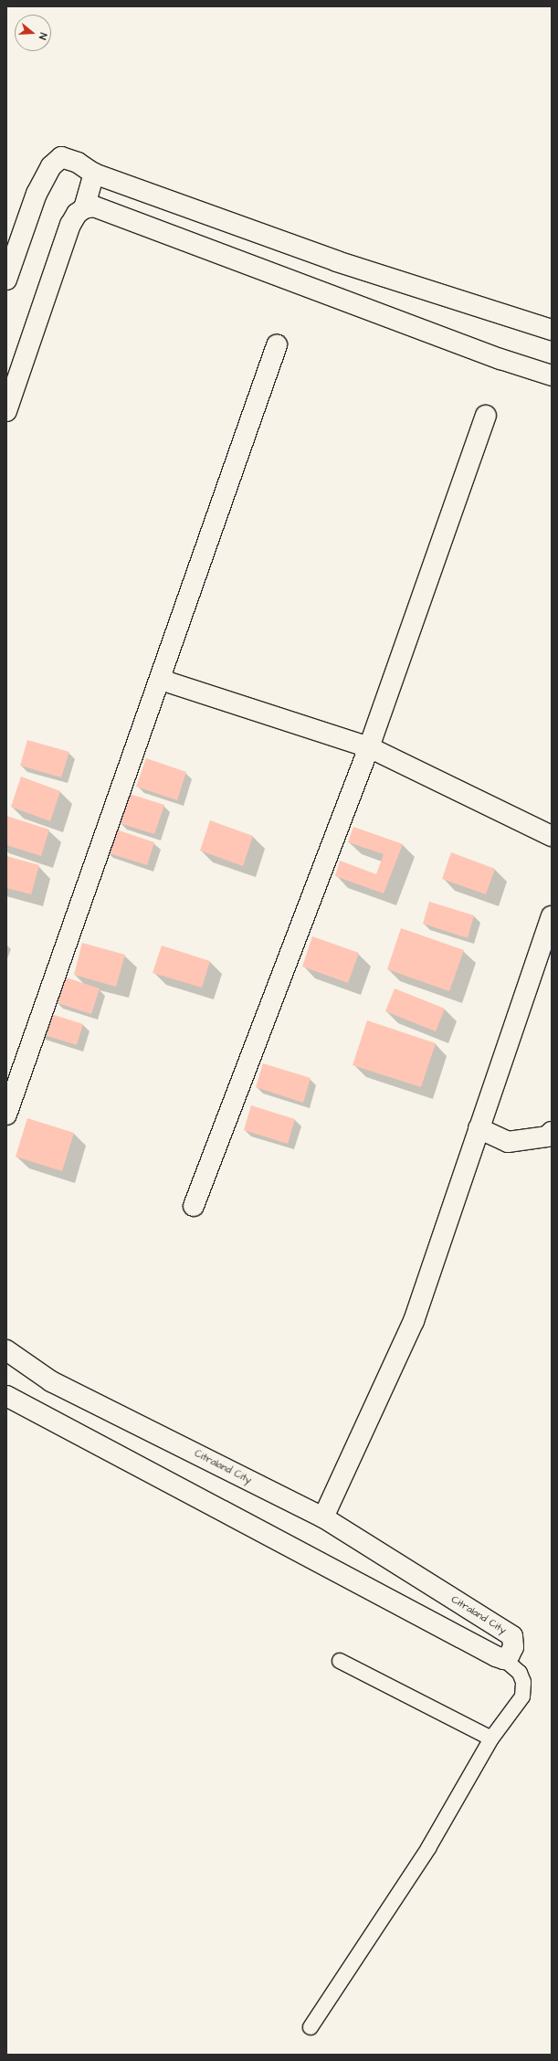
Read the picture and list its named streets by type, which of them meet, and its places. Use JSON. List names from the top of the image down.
{
  "streets": {
    "street": ["Citraland City"]
  },
  "north": "right"
}
